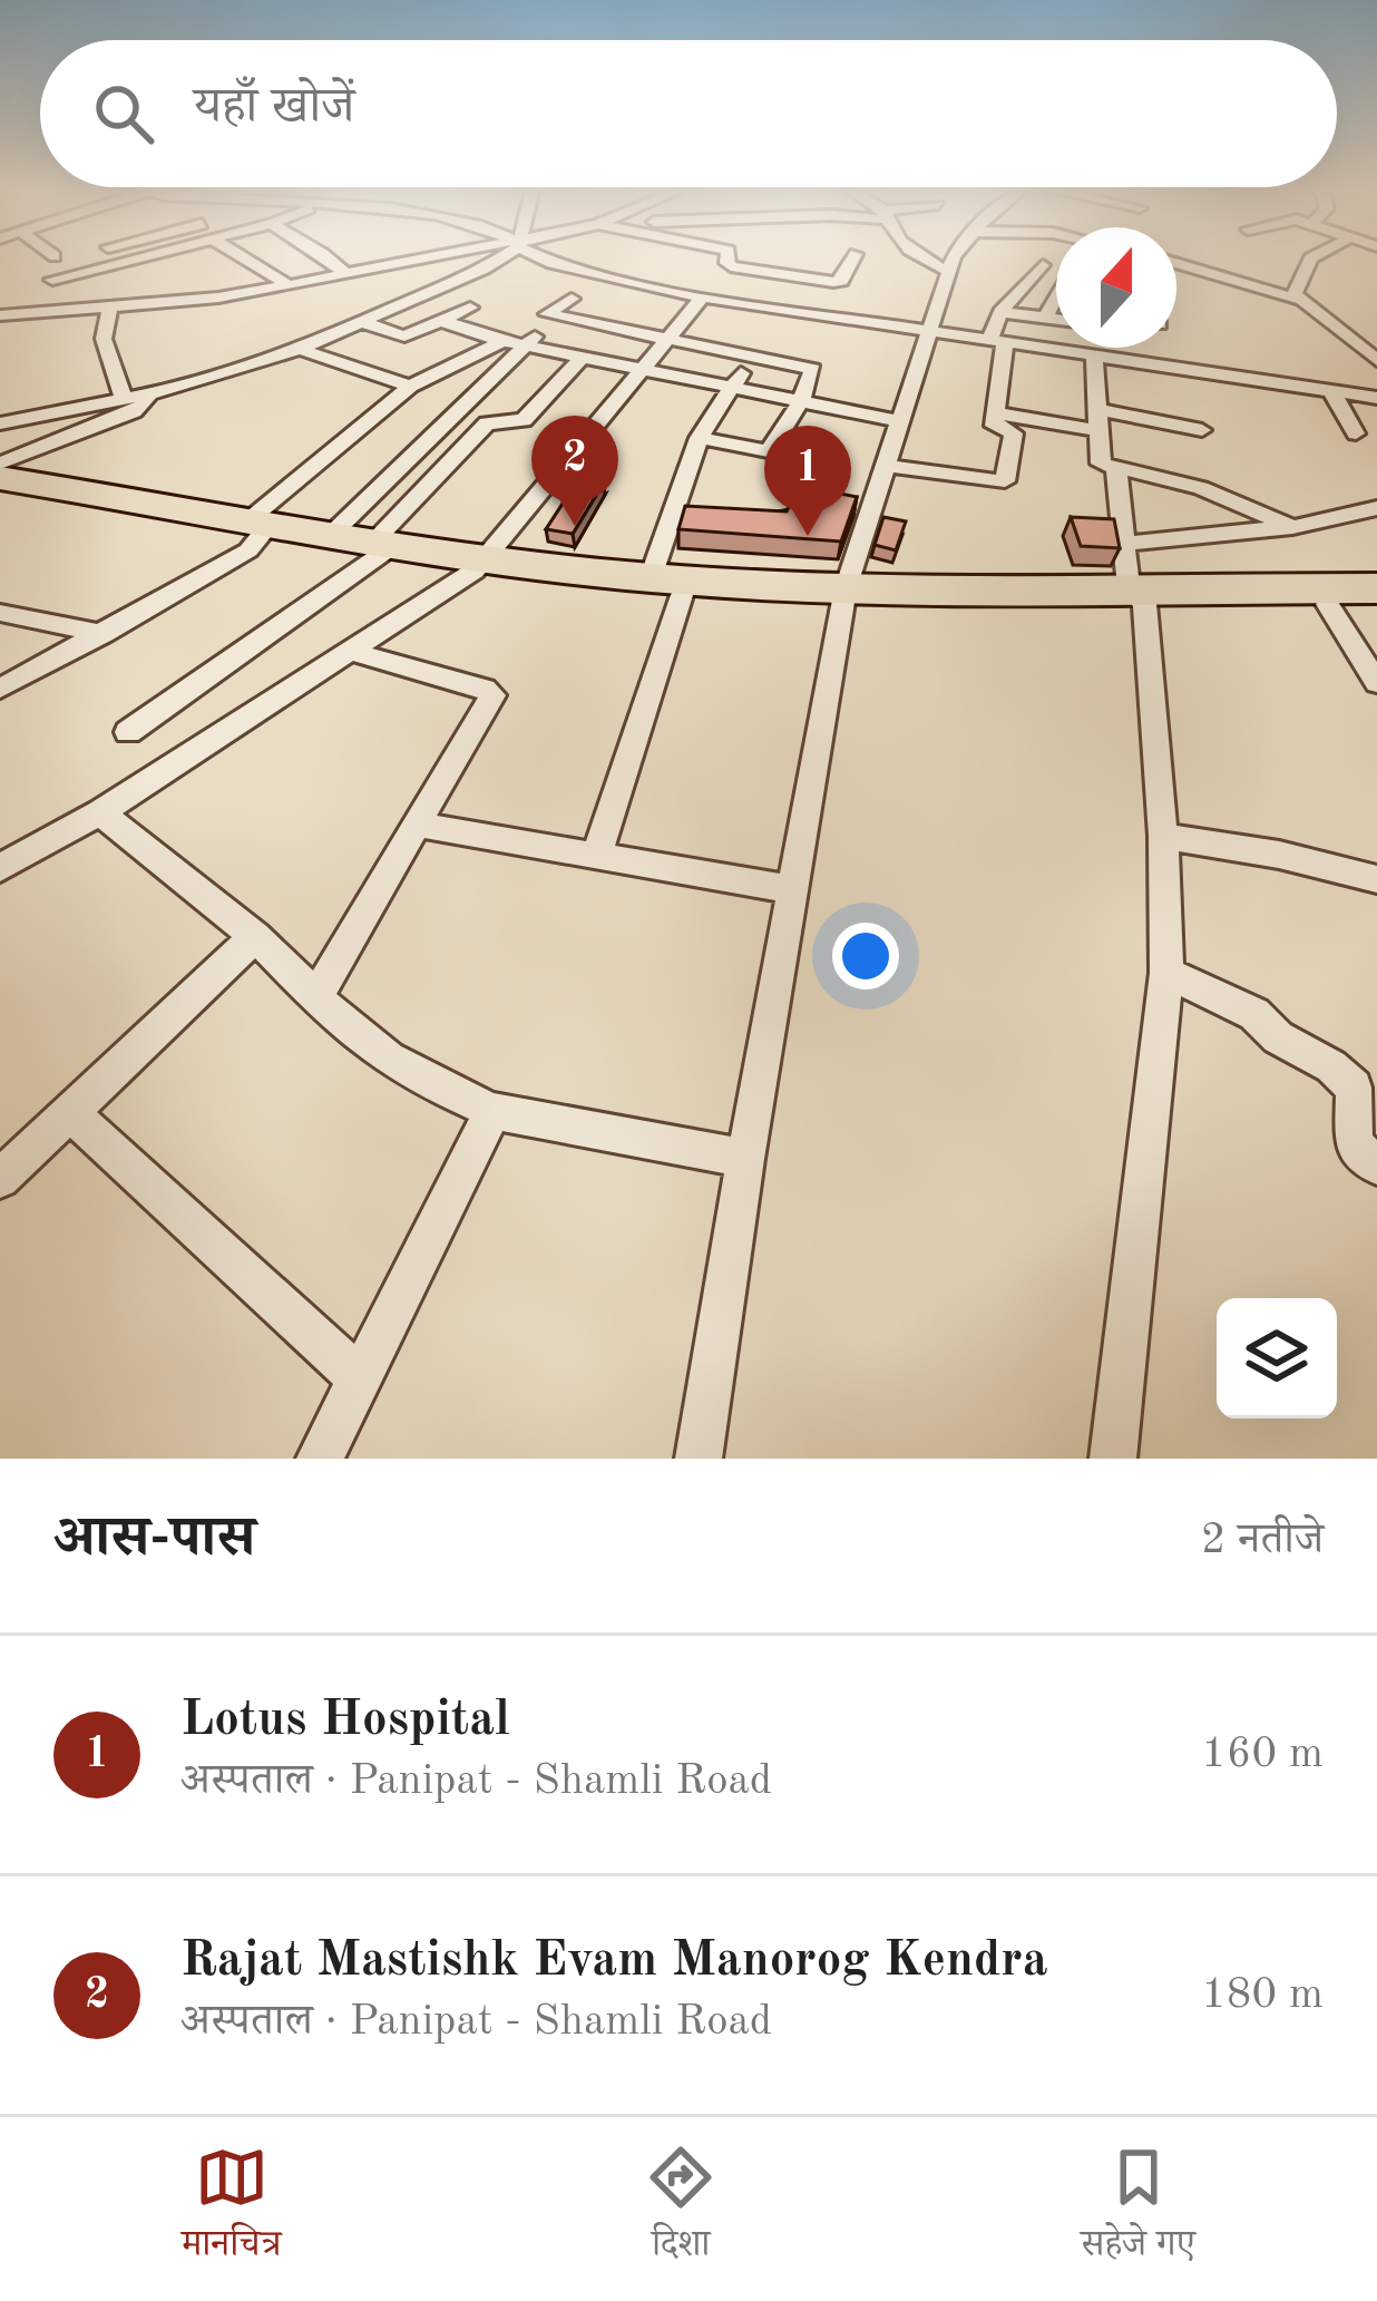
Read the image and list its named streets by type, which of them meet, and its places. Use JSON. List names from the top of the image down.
{
  "north": "top",
  "page": {
    "search": "यहाँ खोजें",
    "pins": ["2", "1"],
    "heading": ["आस-पास", "2 नतीजे"],
    "list": [
      {
        "mark": "1",
        "name": "Lotus Hospital",
        "note": "अस्पताल · Panipat - Shamli Road",
        "value": "160 m"
      },
      {
        "mark": "2",
        "name": "Rajat Mastishk Evam Manorog Kendra",
        "note": "अस्पताल · Panipat - Shamli Road",
        "value": "180 m"
      }
    ],
    "nav": ["मानचित्र", "दिशा", "सहेजे गए"]
  }
}
